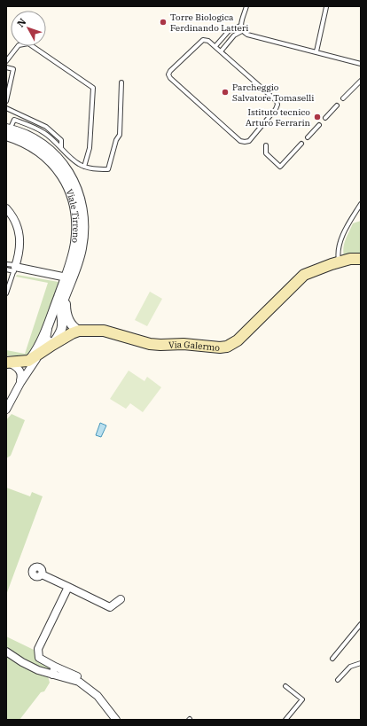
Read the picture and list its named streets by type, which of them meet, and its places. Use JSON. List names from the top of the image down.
{
  "streets": {
    "main road": ["Via Galermo"],
    "street": ["Viale Tirreno"]
  },
  "crossings": [
    ["Viale Tirreno", "Via Galermo"]
  ],
  "places": ["Torre Biologica Ferdinando Latteri", "Parcheggio Salvatore Tomaselli", "Istituto tecnico Arturo Ferrarin"],
  "north": "top left"
}
